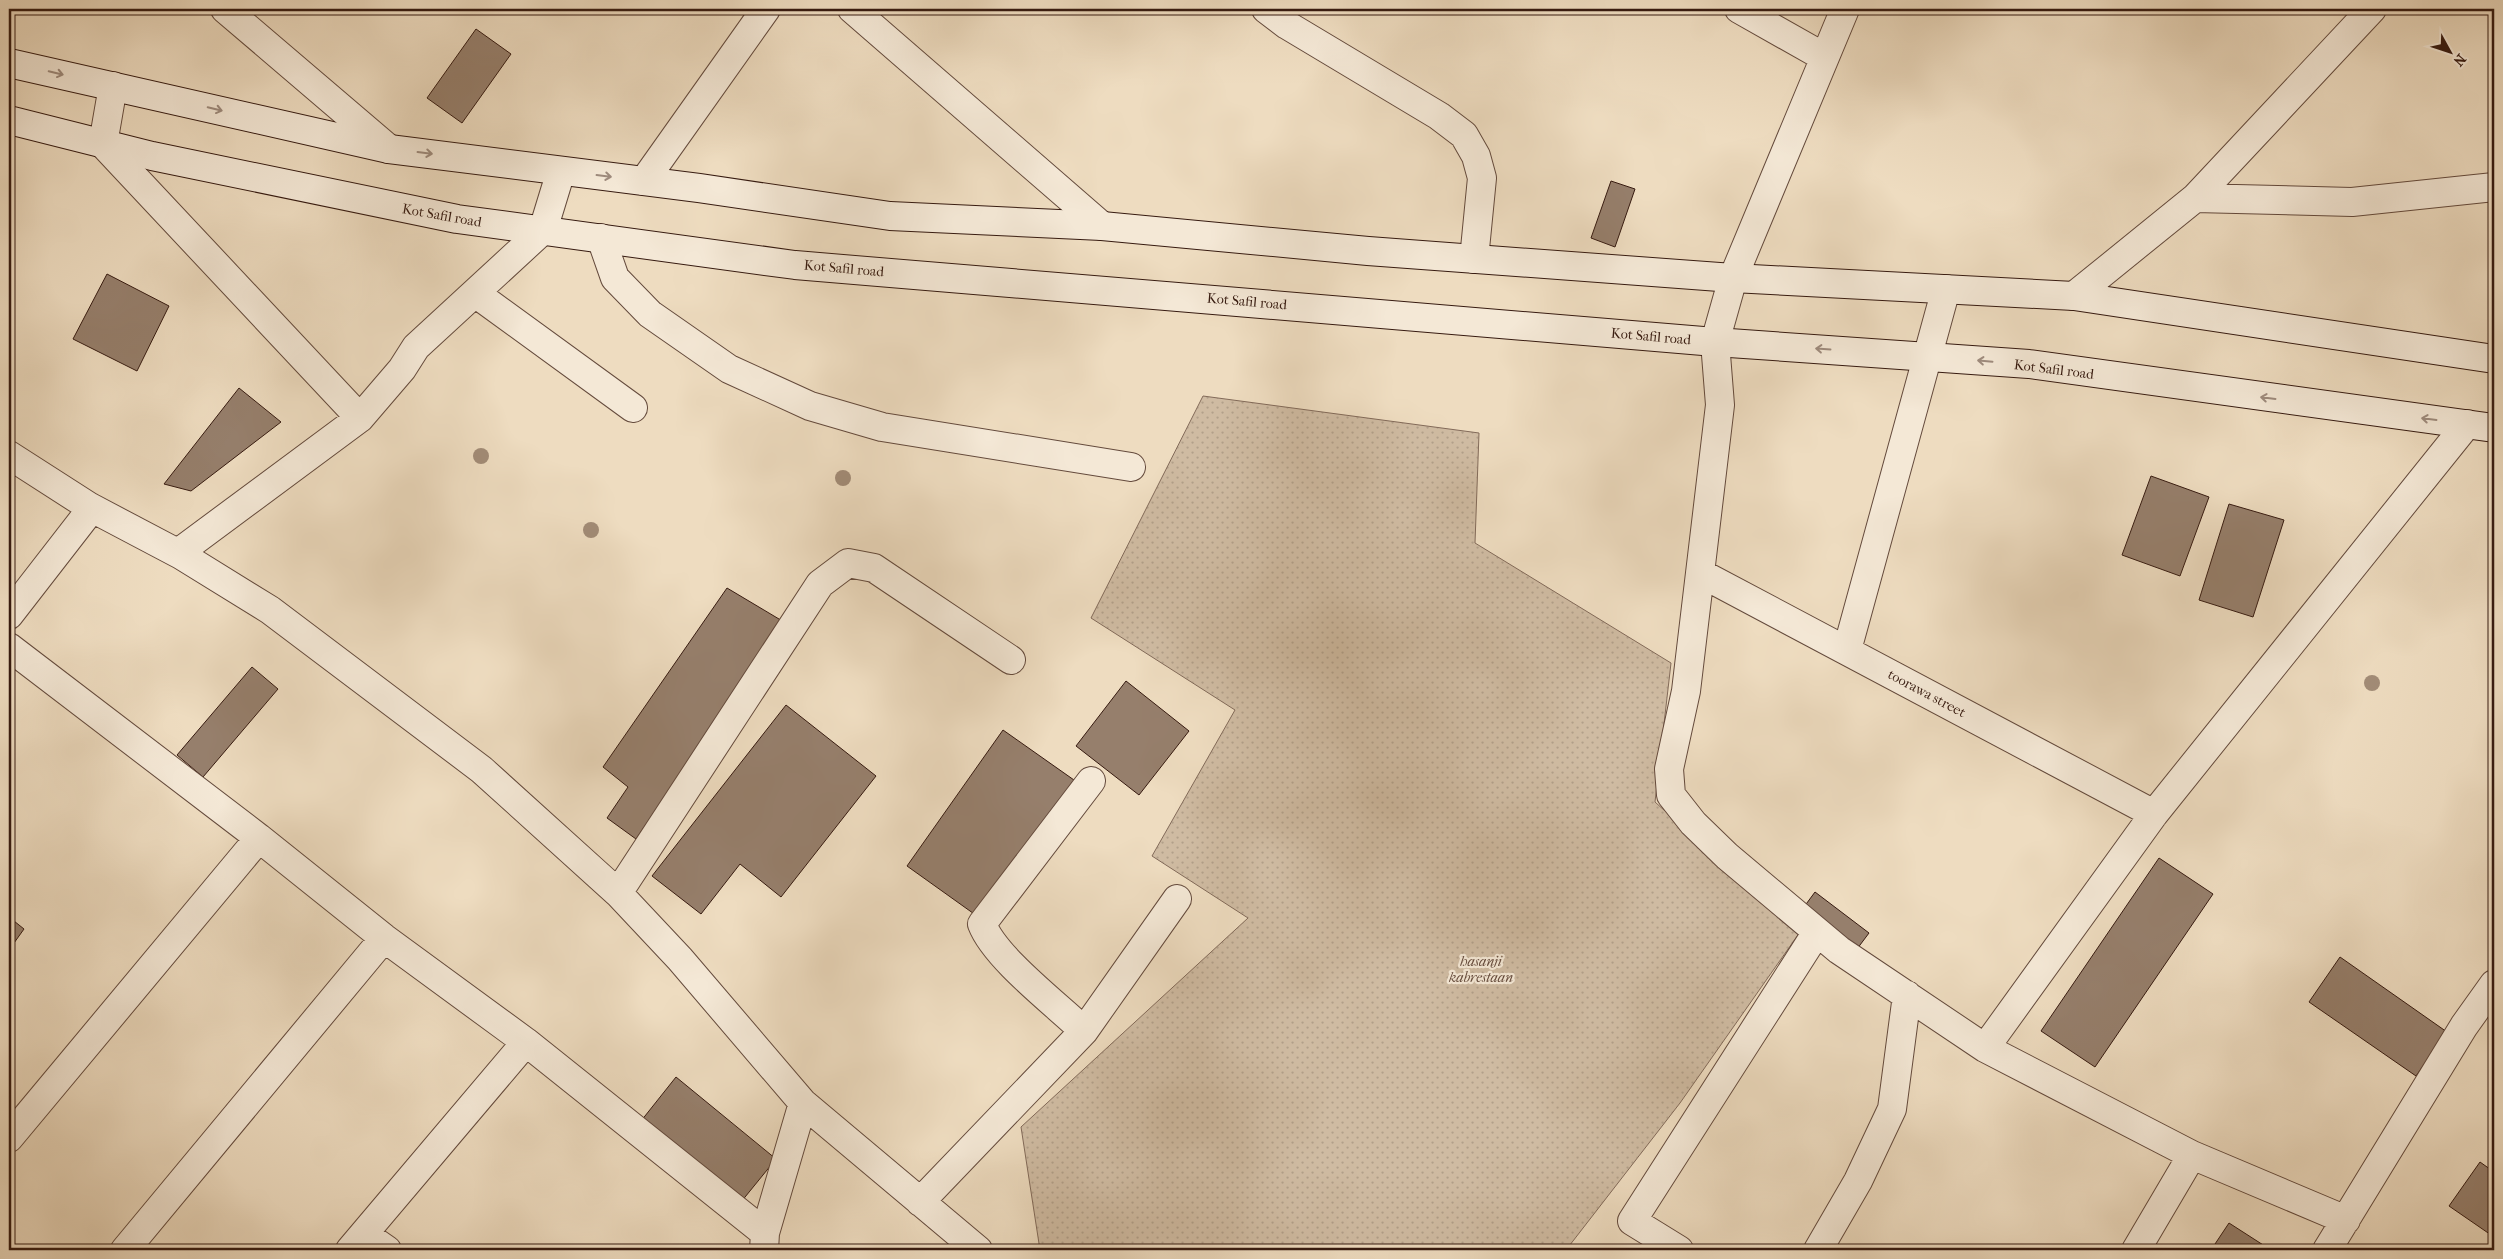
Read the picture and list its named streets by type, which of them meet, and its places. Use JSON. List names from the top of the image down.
{
  "streets": {
    "street": ["Kot Safil road", "toorawa street"]
  },
  "parks": ["hasanji kabrestaan"],
  "north": "bottom right"
}
